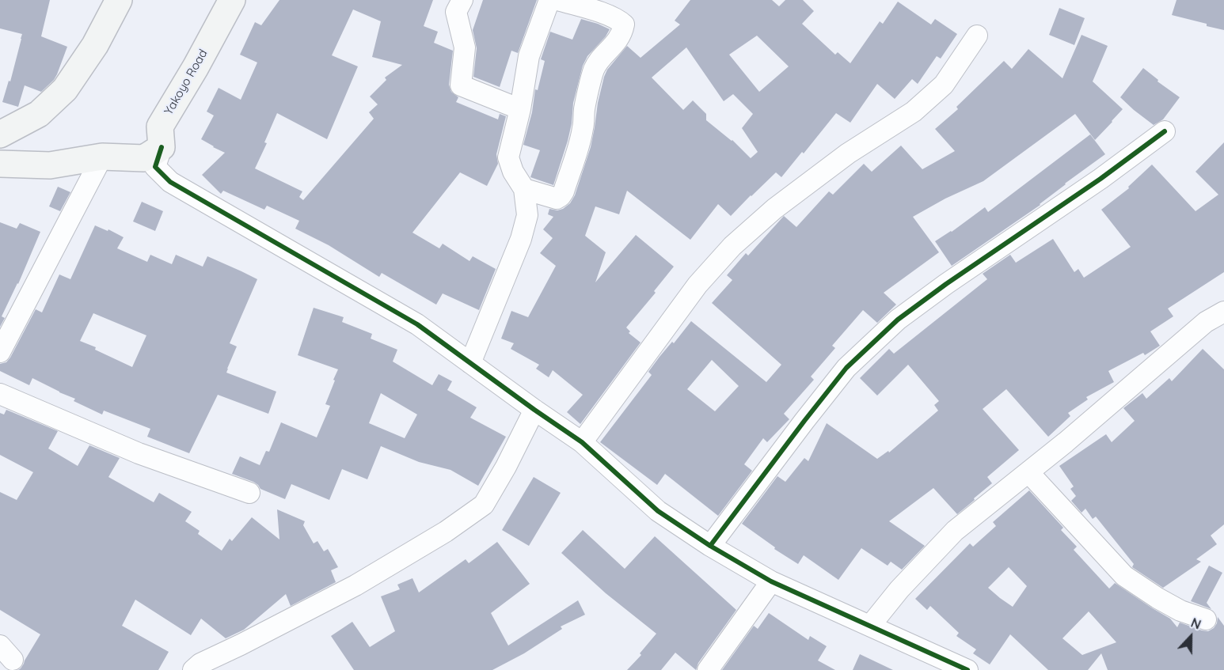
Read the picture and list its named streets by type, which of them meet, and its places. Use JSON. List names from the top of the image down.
{
  "streets": {
    "main road": ["Yakoyo Road"]
  },
  "north": "top"
}
